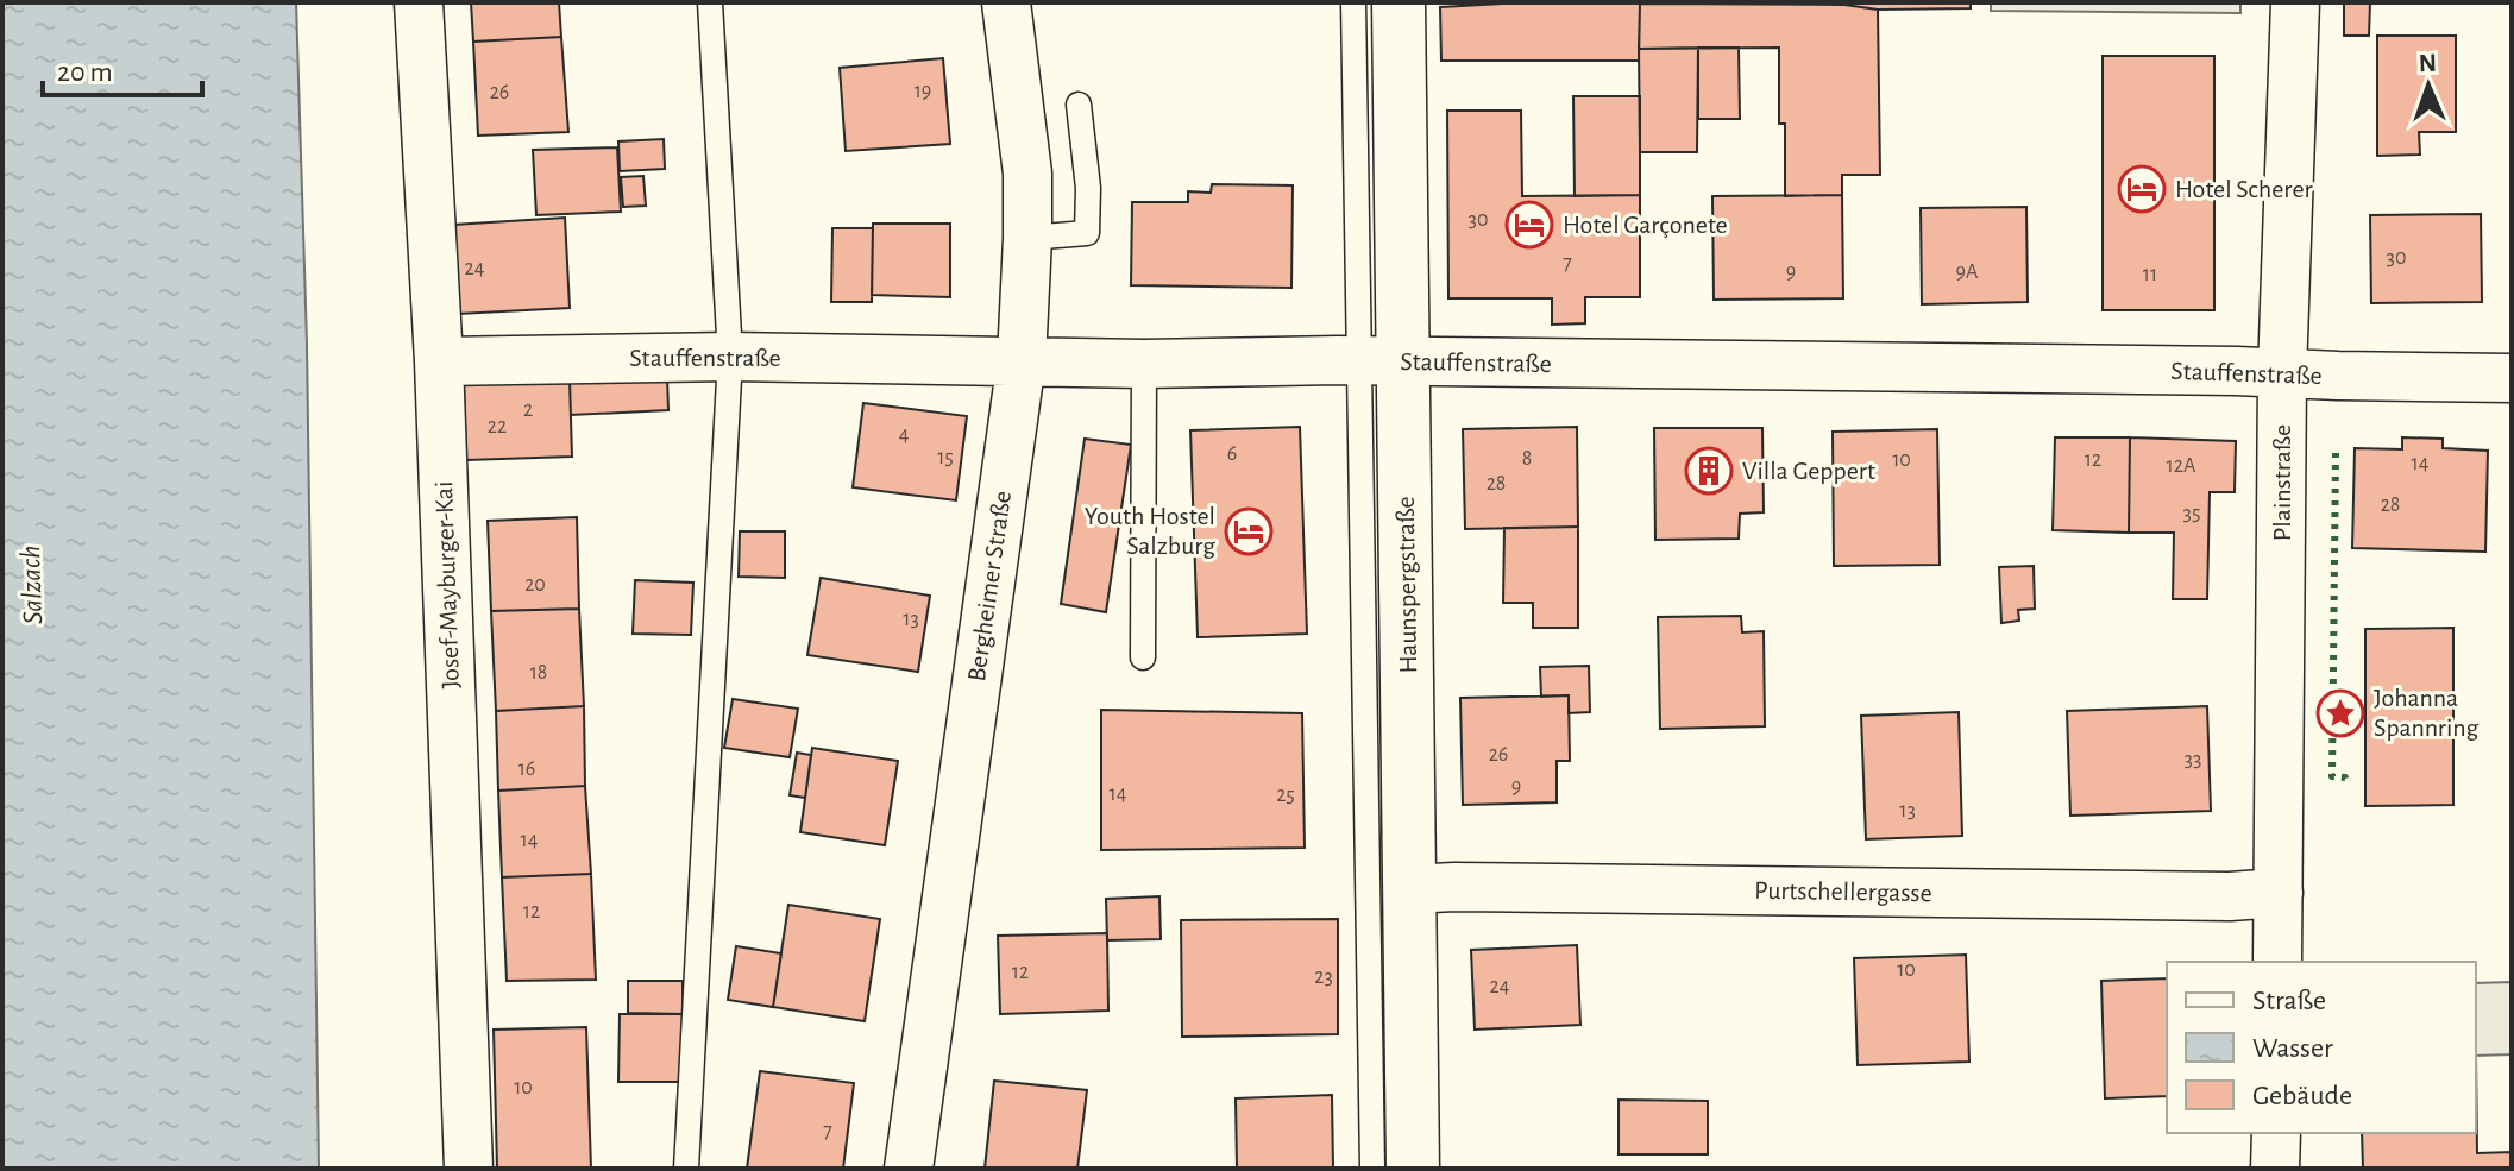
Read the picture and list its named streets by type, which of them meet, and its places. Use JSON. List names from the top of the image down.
{
  "streets": {
    "street": [
      "Stauffenstraße",
      "Plainstraße",
      "Josef-Mayburger-Kai",
      "Haunspergstraße",
      "Bergheimer Straße",
      "Purtschellergasse"
    ]
  },
  "crossings": [
    ["Stauffenstraße", "Plainstraße"],
    ["Stauffenstraße", "Josef-Mayburger-Kai"],
    ["Stauffenstraße", "Haunspergstraße"],
    ["Stauffenstraße", "Bergheimer Straße"],
    ["Plainstraße", "Purtschellergasse"],
    ["Haunspergstraße", "Purtschellergasse"]
  ],
  "water": ["Salzach"],
  "places": {
    "hotel": ["Hotel Scherer", "Hotel Garçonete", "Youth Hostel Salzburg"],
    "building": ["Villa Geppert"],
    "place": ["Johanna Spannring"]
  },
  "house_numbers": [
    "19",
    "26",
    "30",
    "30",
    "7",
    "24",
    "9",
    "9A",
    "11",
    "2",
    "22",
    "4",
    "6",
    "15",
    "8",
    "10",
    "12",
    "14",
    "12A",
    "28",
    "28",
    "35",
    "20",
    "13",
    "18",
    "26",
    "33",
    "16",
    "9",
    "14",
    "25",
    "13",
    "14",
    "12",
    "10",
    "12",
    "23",
    "24",
    "10",
    "7"
  ],
  "legend": ["Straße", "Wasser", "Gebäude"],
  "scale_bar": "20 m",
  "north": "top"
}
